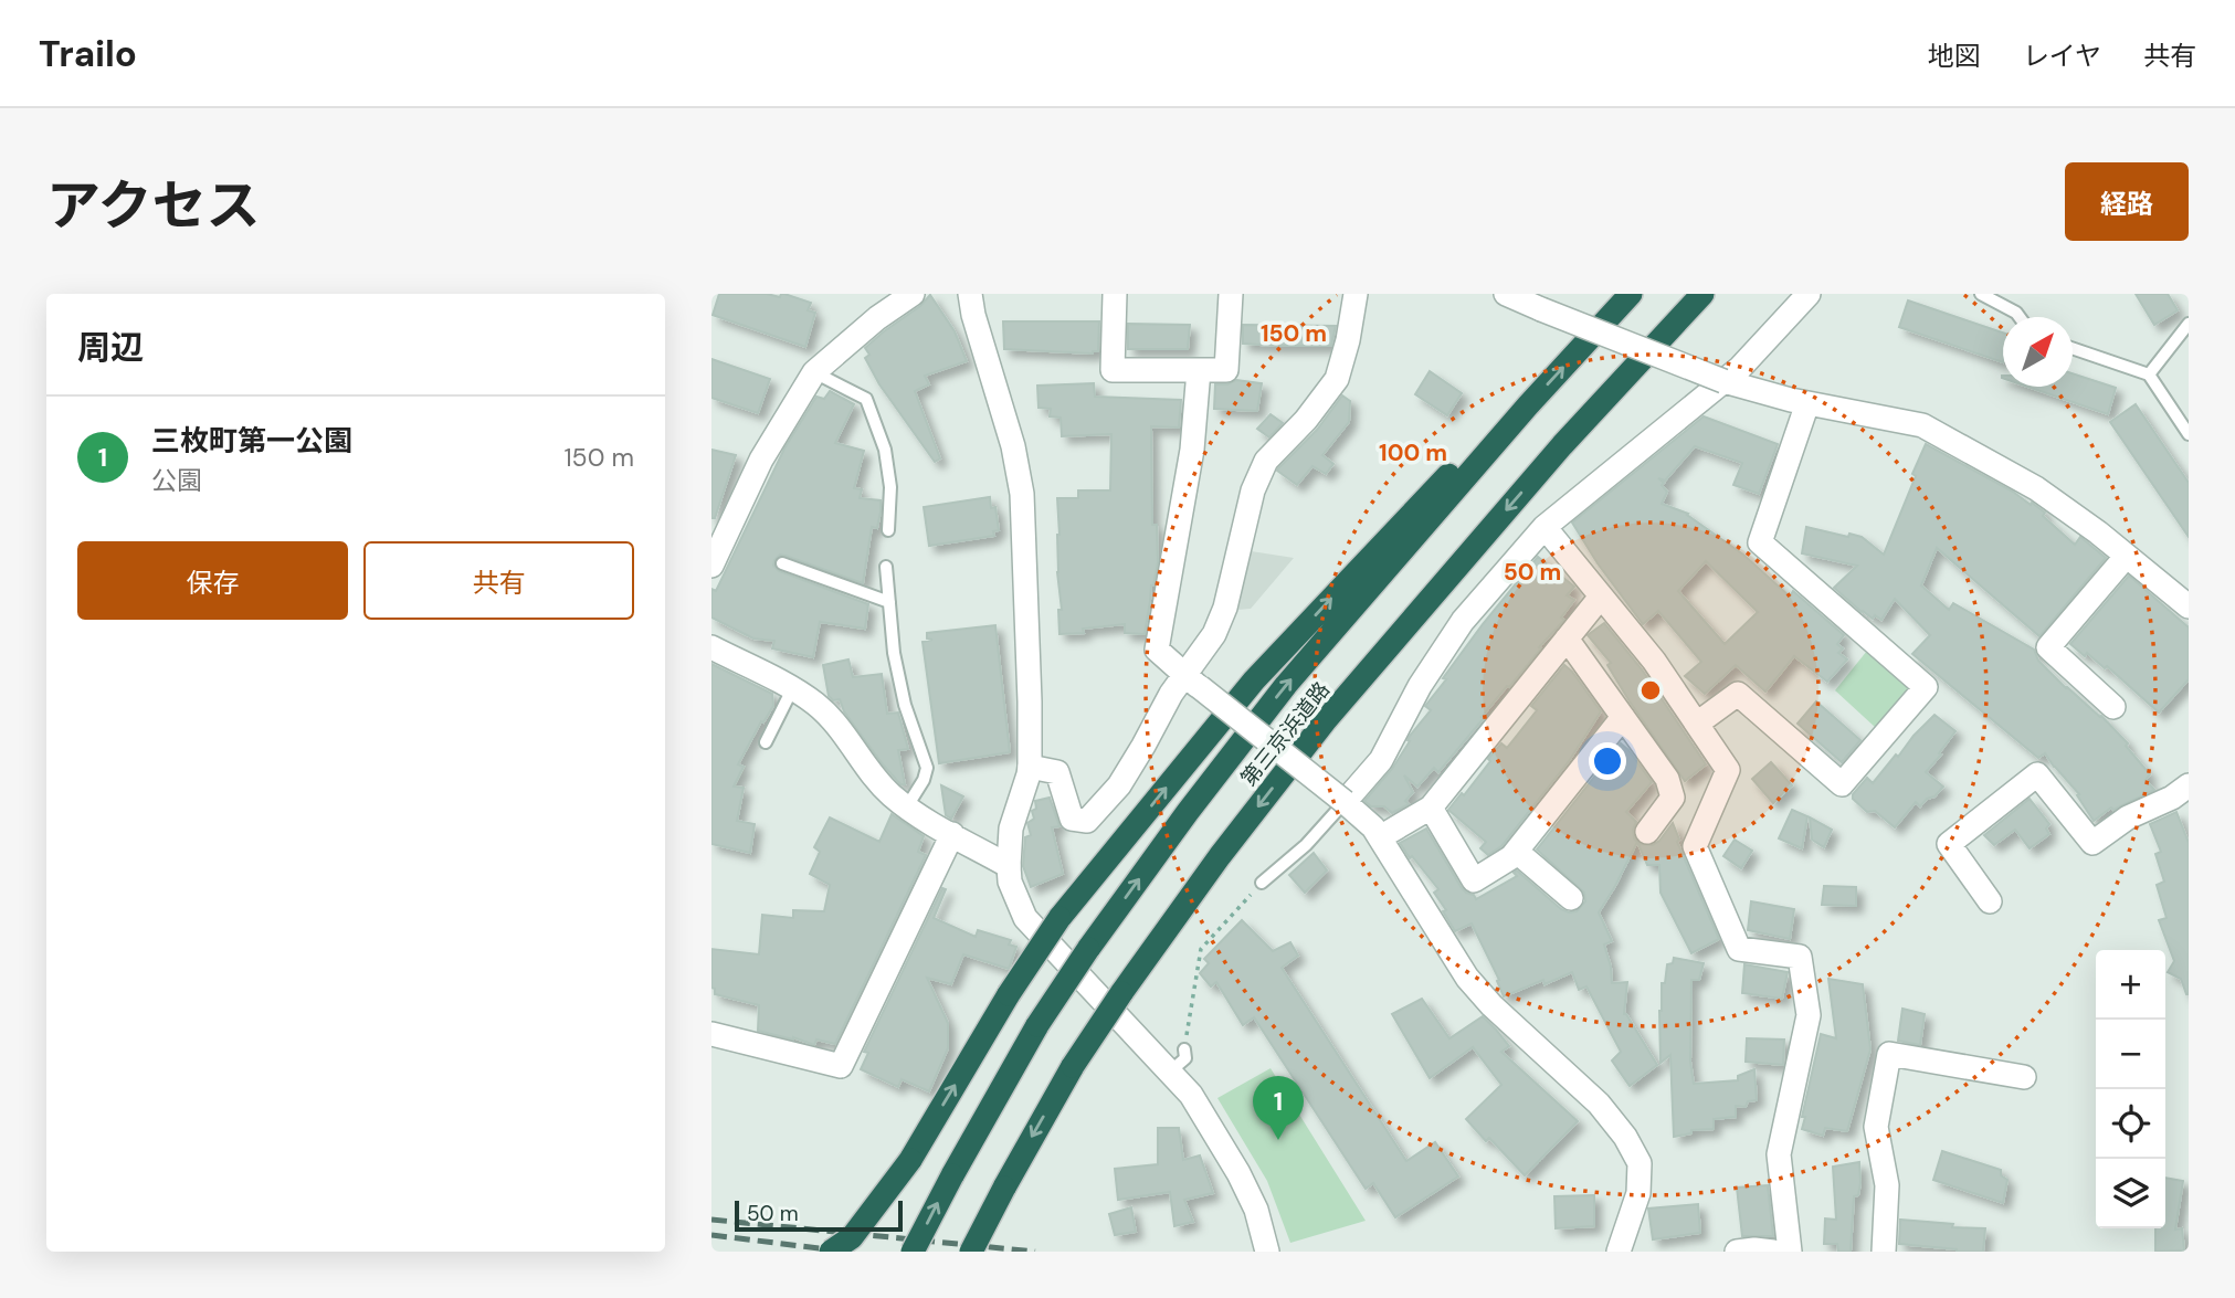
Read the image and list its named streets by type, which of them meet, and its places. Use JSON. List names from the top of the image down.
{
  "streets": {
    "highway": ["第三京浜道路"]
  },
  "scale_bar": "50 m",
  "north": "top right",
  "page": {
    "header": "Trailo",
    "nav": ["地図", "レイヤ", "共有"],
    "title": "アクセス",
    "buttons": [
      "経路",
      ["保存", "共有"]
    ],
    "heading": "周辺",
    "list": [
      {
        "mark": "1",
        "name": "三枚町第一公園",
        "note": "公園",
        "value": "150 m"
      }
    ],
    "map_buttons": ["+", "−"],
    "pins": "1",
    "scale": "50 m"
  },
  "rings": ["150 m", "100 m", "50 m"]
}
